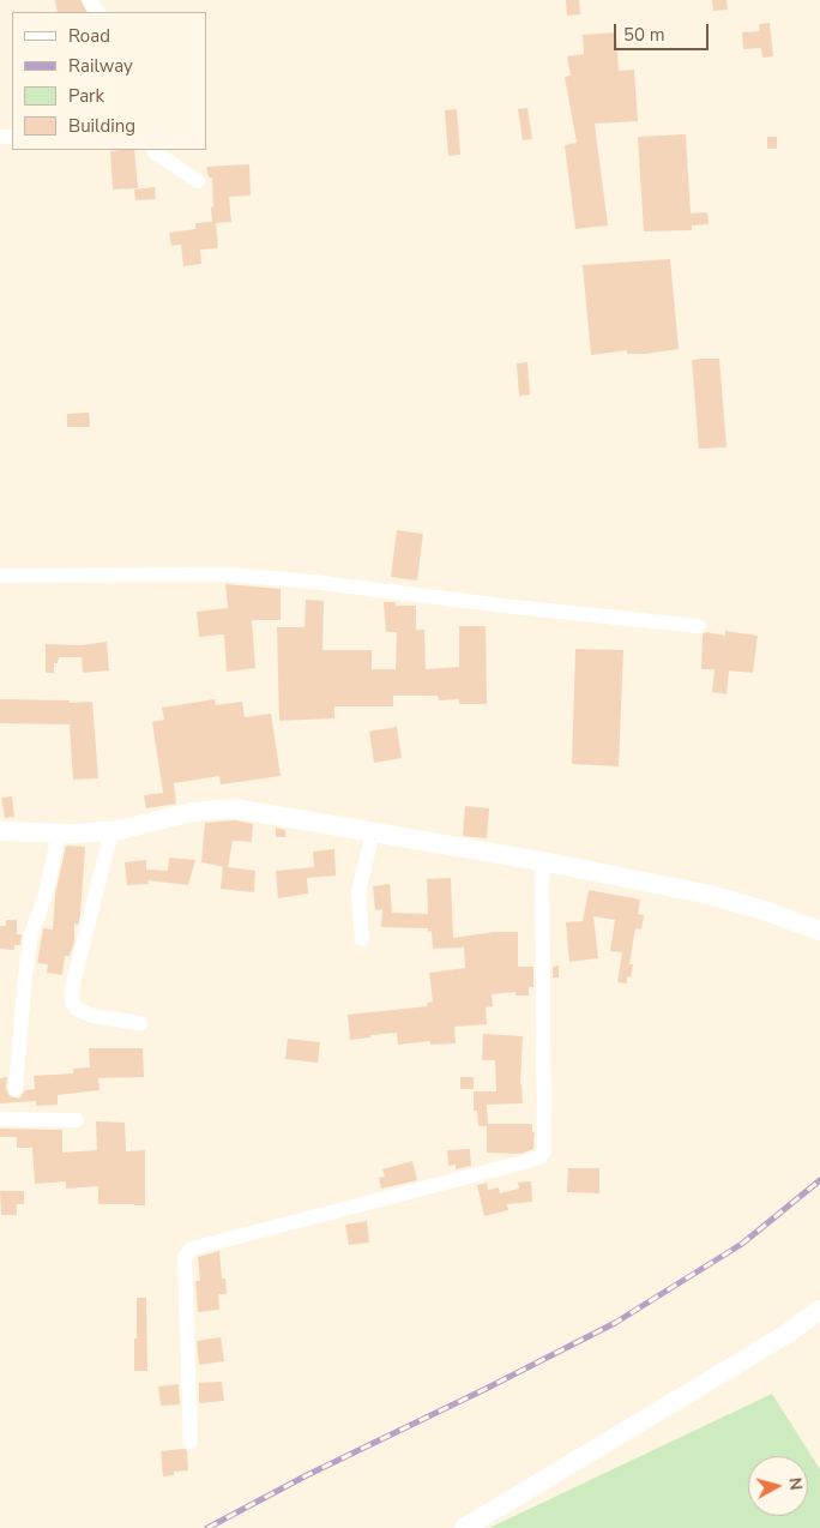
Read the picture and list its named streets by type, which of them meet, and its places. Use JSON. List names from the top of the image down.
{
  "legend": [
    "Road",
    "Railway",
    "Park",
    "Building"
  ],
  "scale_bar": "50 m",
  "north": "right"
}
